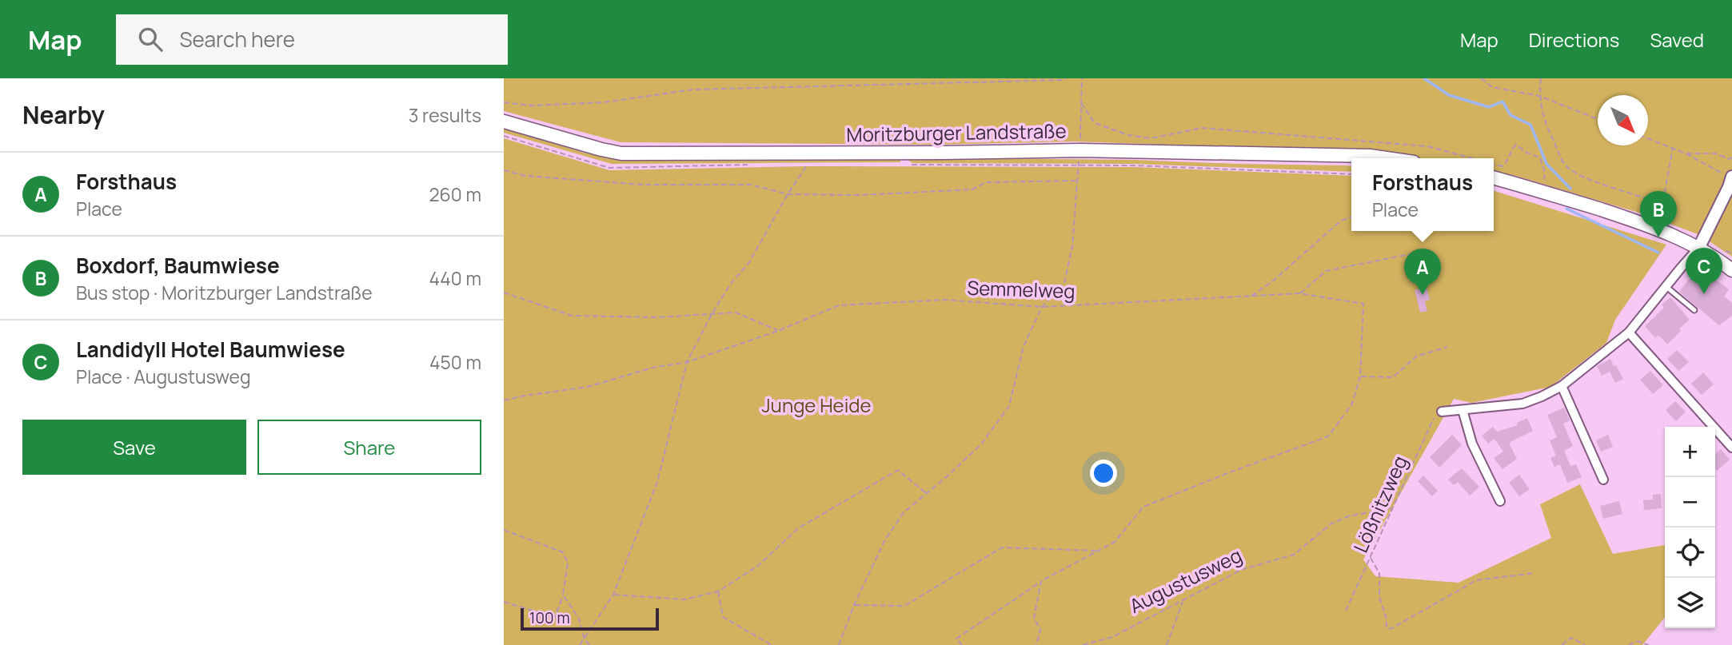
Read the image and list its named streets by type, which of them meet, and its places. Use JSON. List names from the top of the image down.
{
  "streets": {
    "main road": ["Moritzburger Landstraße"],
    "path": ["Semmelweg", "Lößnitzweg", "Augustusweg"]
  },
  "crossings": [
    ["Lößnitzweg", "Augustusweg"]
  ],
  "parks": ["Junge Heide"],
  "scale_bar": "100 m",
  "north": "bottom right",
  "page": {
    "header": "Map",
    "search": "Search here",
    "nav": ["Map", "Directions", "Saved"],
    "heading": ["Nearby", "3 results"],
    "list": [
      {
        "mark": "A",
        "name": "Forsthaus",
        "note": "Place",
        "value": "260 m"
      },
      {
        "mark": "B",
        "name": "Boxdorf, Baumwiese",
        "note": "Bus stop · Moritzburger Landstraße",
        "value": "440 m"
      },
      {
        "mark": "C",
        "name": "Landidyll Hotel Baumwiese",
        "note": "Place · Augustusweg",
        "value": "450 m"
      }
    ],
    "popup": ["Forsthaus", "Place"],
    "pins": ["B", "C", "A"],
    "buttons": ["Save", "Share"],
    "map_buttons": ["+", "−"],
    "scale": "100 m"
  }
}
